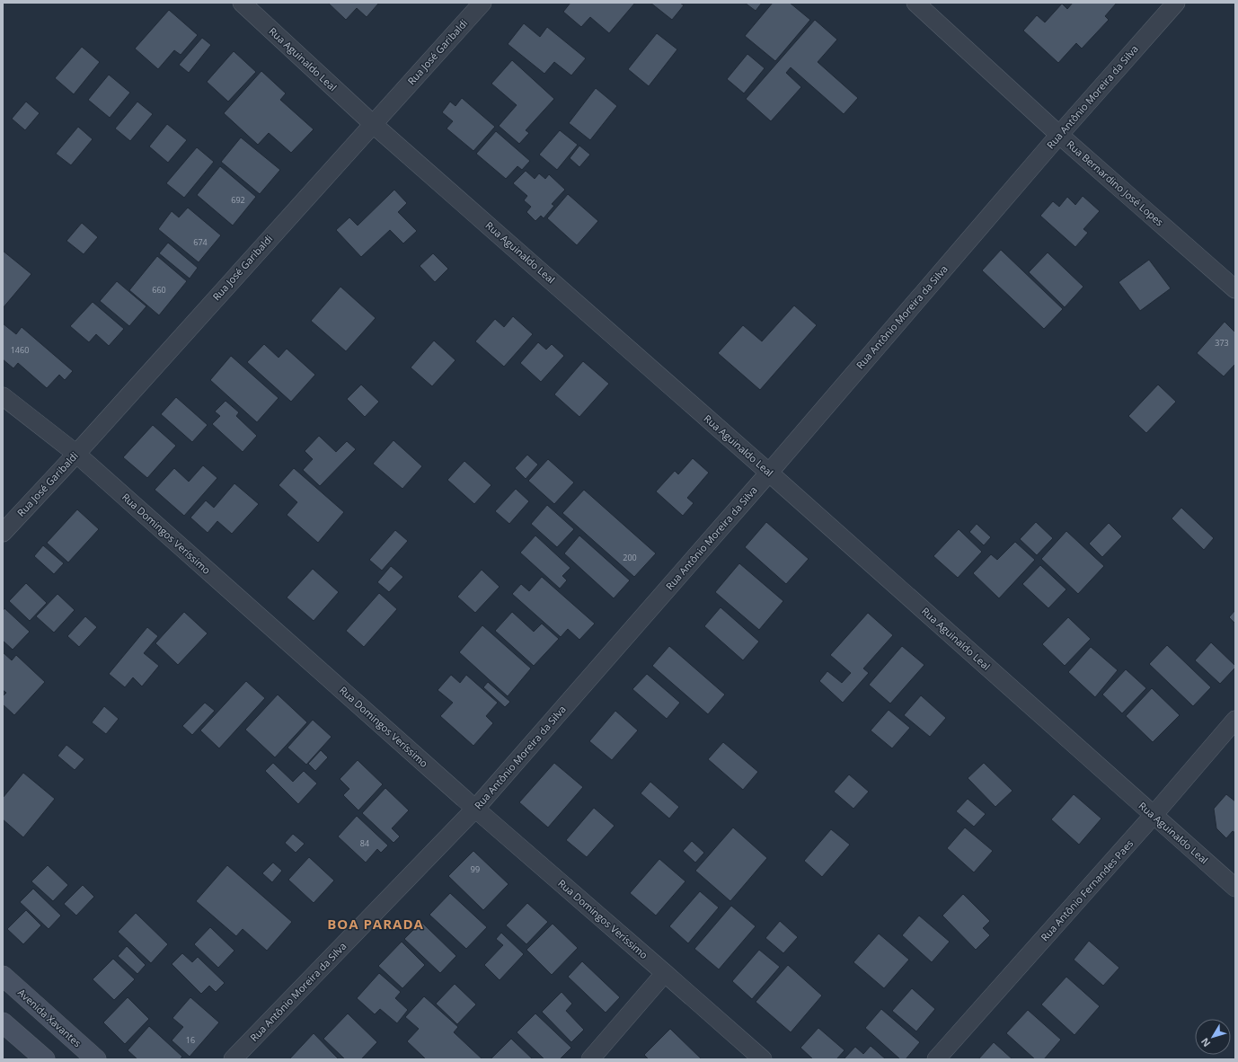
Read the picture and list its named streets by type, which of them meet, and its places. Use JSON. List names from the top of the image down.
{
  "streets": {
    "main road": ["Avenida Xavantes"],
    "street": [
      "Rua José Garibaldi",
      "Rua Aguinaldo Leal",
      "Rua Antônio Moreira da Silva",
      "Rua Bernardino José Lopes",
      "Rua Domingos Veríssimo",
      "Rua Antônio Fernandes Paes"
    ]
  },
  "crossings": [
    ["Rua José Garibaldi", "Rua Aguinaldo Leal"],
    ["Rua José Garibaldi", "Rua Domingos Veríssimo"],
    ["Rua Aguinaldo Leal", "Rua Antônio Moreira da Silva"],
    ["Rua Aguinaldo Leal", "Rua Antônio Fernandes Paes"],
    ["Rua Antônio Moreira da Silva", "Rua Bernardino José Lopes"],
    ["Rua Antônio Moreira da Silva", "Rua Domingos Veríssimo"]
  ],
  "districts": ["BOA PARADA"],
  "house_numbers": [
    "692",
    "674",
    "660",
    "373",
    "1460",
    "200",
    "84",
    "99",
    "16"
  ],
  "north": "bottom left"
}
